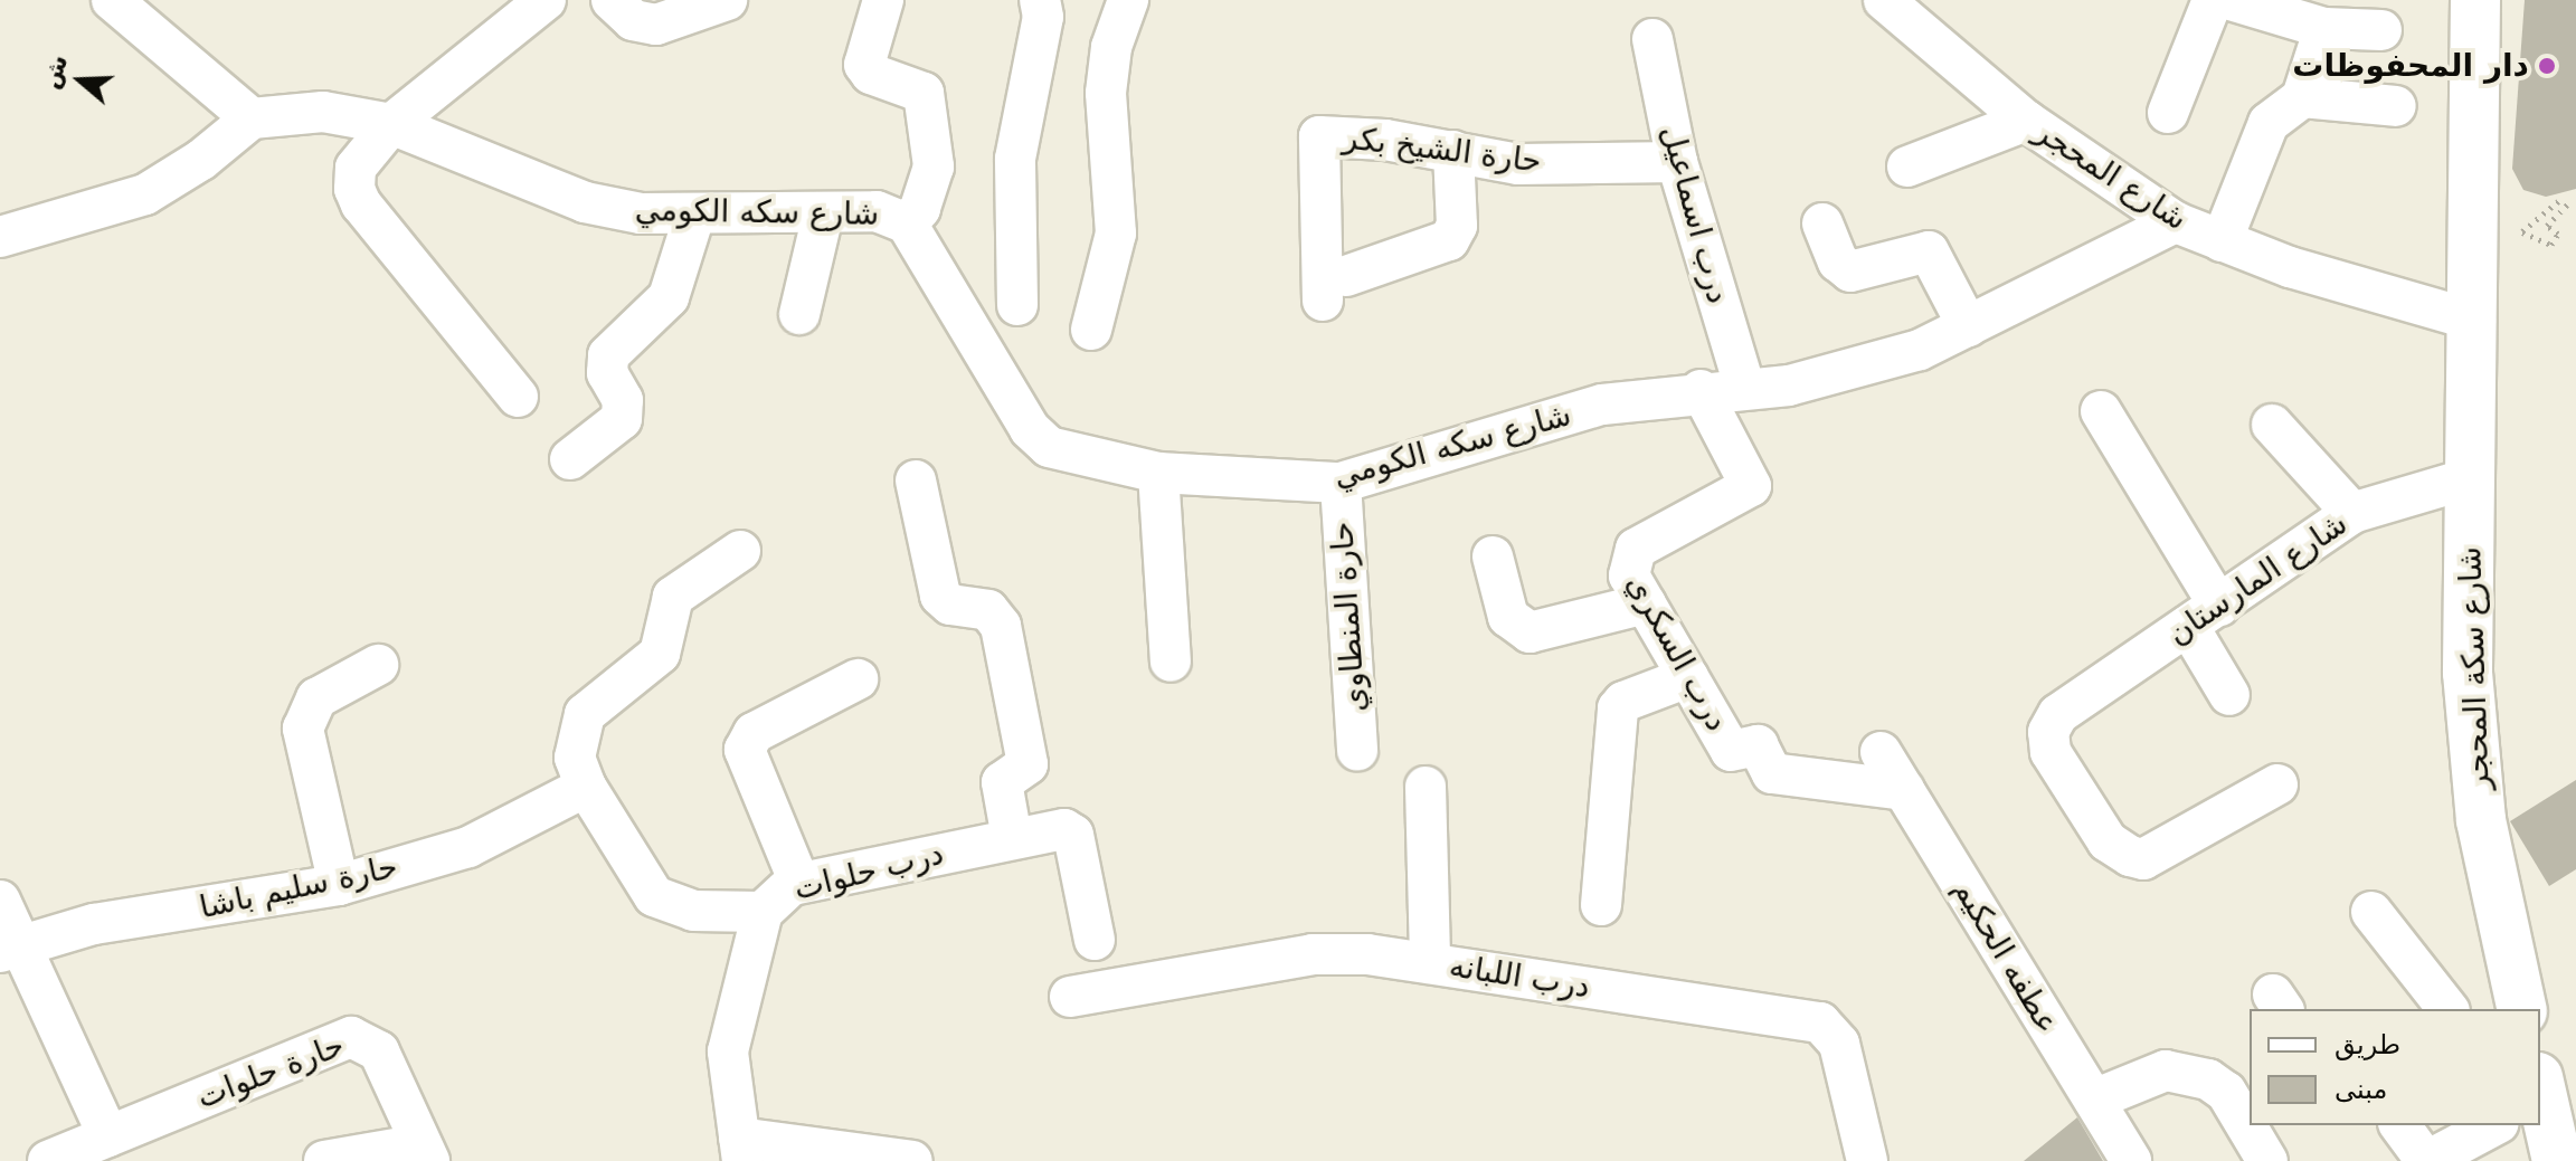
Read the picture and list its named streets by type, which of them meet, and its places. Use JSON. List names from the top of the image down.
{
  "streets": {
    "street": [
      "حارة الشيخ بكر",
      "شارع المحجر",
      "شارع سكه الكومي",
      "درب اسماعيل",
      "شارع المارستان",
      "حارة المنطاوي",
      "درب السكري",
      "شارع سكة المحجر",
      "درب حلوات",
      "حارة سليم باشا",
      "عطفه الحكيم",
      "درب اللبانه",
      "حارة حلوات"
    ]
  },
  "crossings": [
    ["حارة الشيخ بكر", "درب اسماعيل"],
    ["شارع المحجر", "شارع سكه الكومي"],
    ["شارع المحجر", "شارع سكة المحجر"],
    ["شارع سكه الكومي", "درب اسماعيل"],
    ["شارع سكه الكومي", "حارة المنطاوي"],
    ["شارع سكه الكومي", "درب السكري"],
    ["شارع المارستان", "شارع سكة المحجر"],
    ["درب السكري", "عطفه الحكيم"]
  ],
  "places": ["دار المحفوظات"],
  "legend": ["طريق", "مبنى"],
  "north": "left"
}
